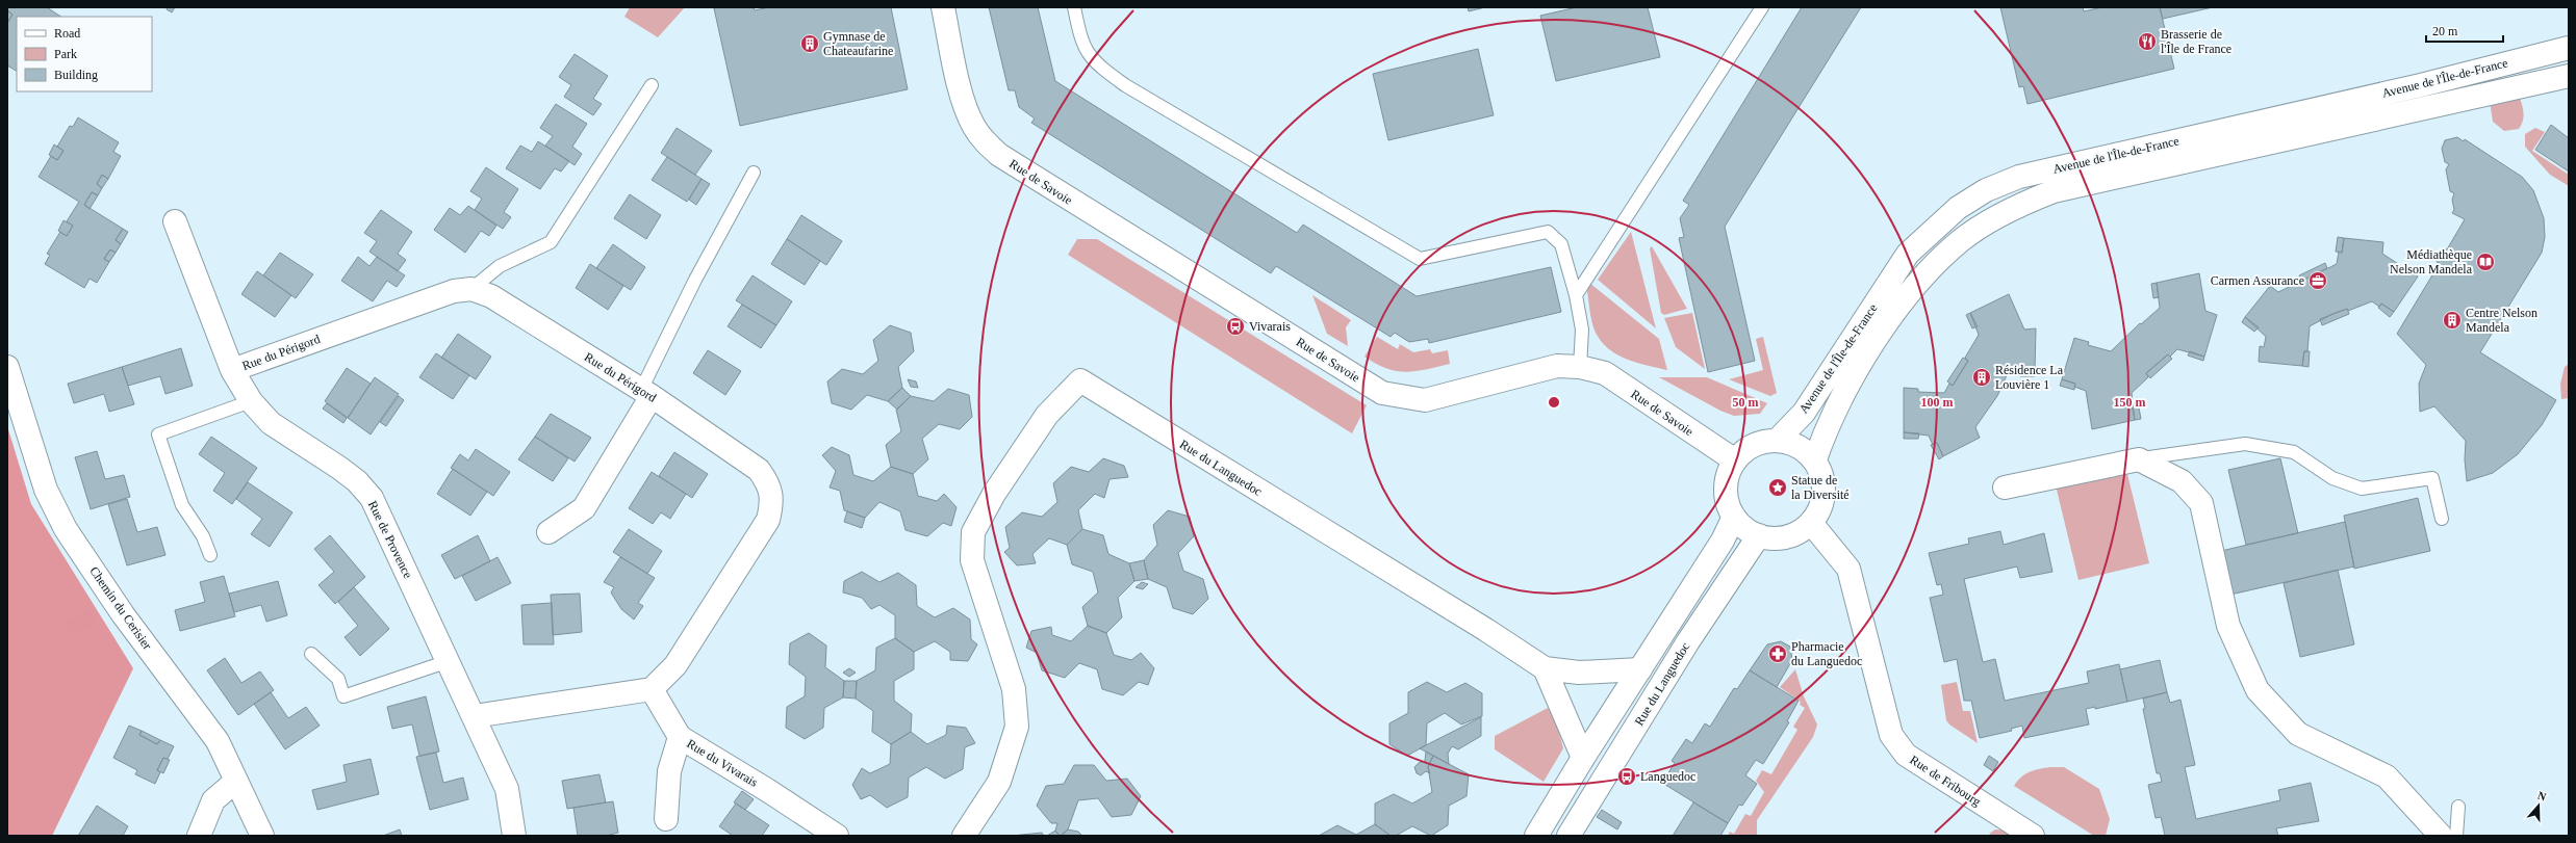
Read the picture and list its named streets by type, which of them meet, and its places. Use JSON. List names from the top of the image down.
{
  "streets": {
    "street": [
      "Avenue de l'Île-de-France",
      "Rue de Savoie",
      "Rue du Périgord",
      "Rue du Languedoc",
      "Rue de Provence",
      "Chemin du Cerisier",
      "Rue du Vivarais",
      "Rue de Fribourg"
    ]
  },
  "crossings": [
    ["Avenue de l'Île-de-France", "Rue de Savoie"],
    ["Avenue de l'Île-de-France", "Rue du Languedoc"],
    ["Avenue de l'Île-de-France", "Rue de Fribourg"],
    ["Rue de Savoie", "Rue du Languedoc"],
    ["Rue de Savoie", "Rue de Fribourg"],
    ["Rue du Périgord", "Rue de Provence"],
    ["Rue du Périgord", "Rue du Vivarais"],
    ["Rue du Languedoc", "Rue de Fribourg"]
  ],
  "places": {
    "restaurant": ["Brasserie de l'Île de France"],
    "building": ["Gymnase de Chateaufarine", "Centre Nelson Mandela", "Résidence La Louvière 1"],
    "library": ["Médiathèque Nelson Mandela"],
    "office": ["Carmen Assurance"],
    "bus stop": ["Vivarais", "Languedoc"],
    "place": ["Statue de la Diversité"],
    "pharmacy": ["Pharmacie du Languedoc"]
  },
  "legend": ["Road", "Park", "Building"],
  "scale_bar": "20 m",
  "north": "top",
  "rings": ["50 m", "100 m", "150 m"]
}
